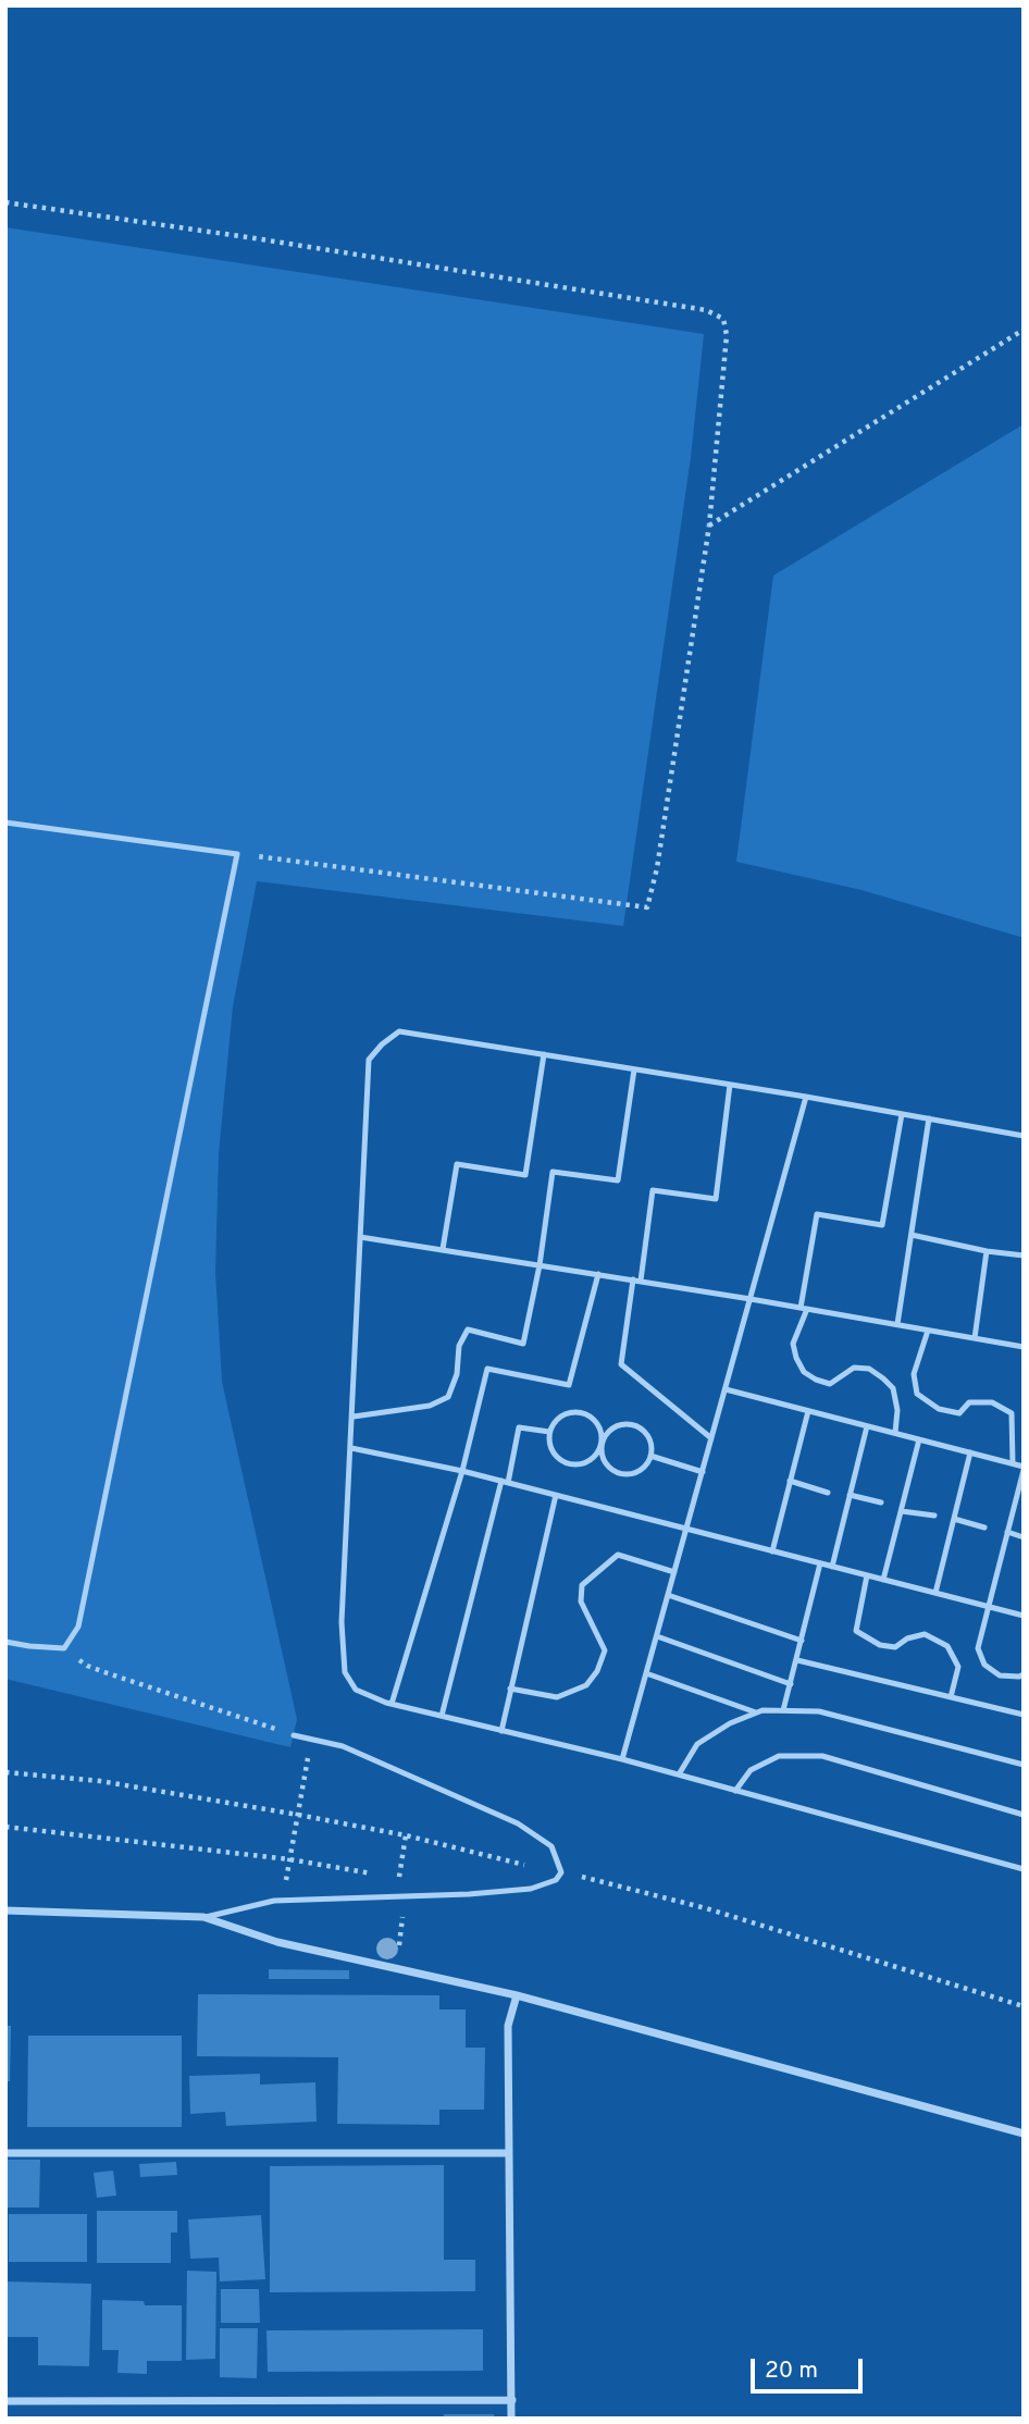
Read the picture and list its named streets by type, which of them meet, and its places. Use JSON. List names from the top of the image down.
{
  "scale_bar": "20 m"
}
